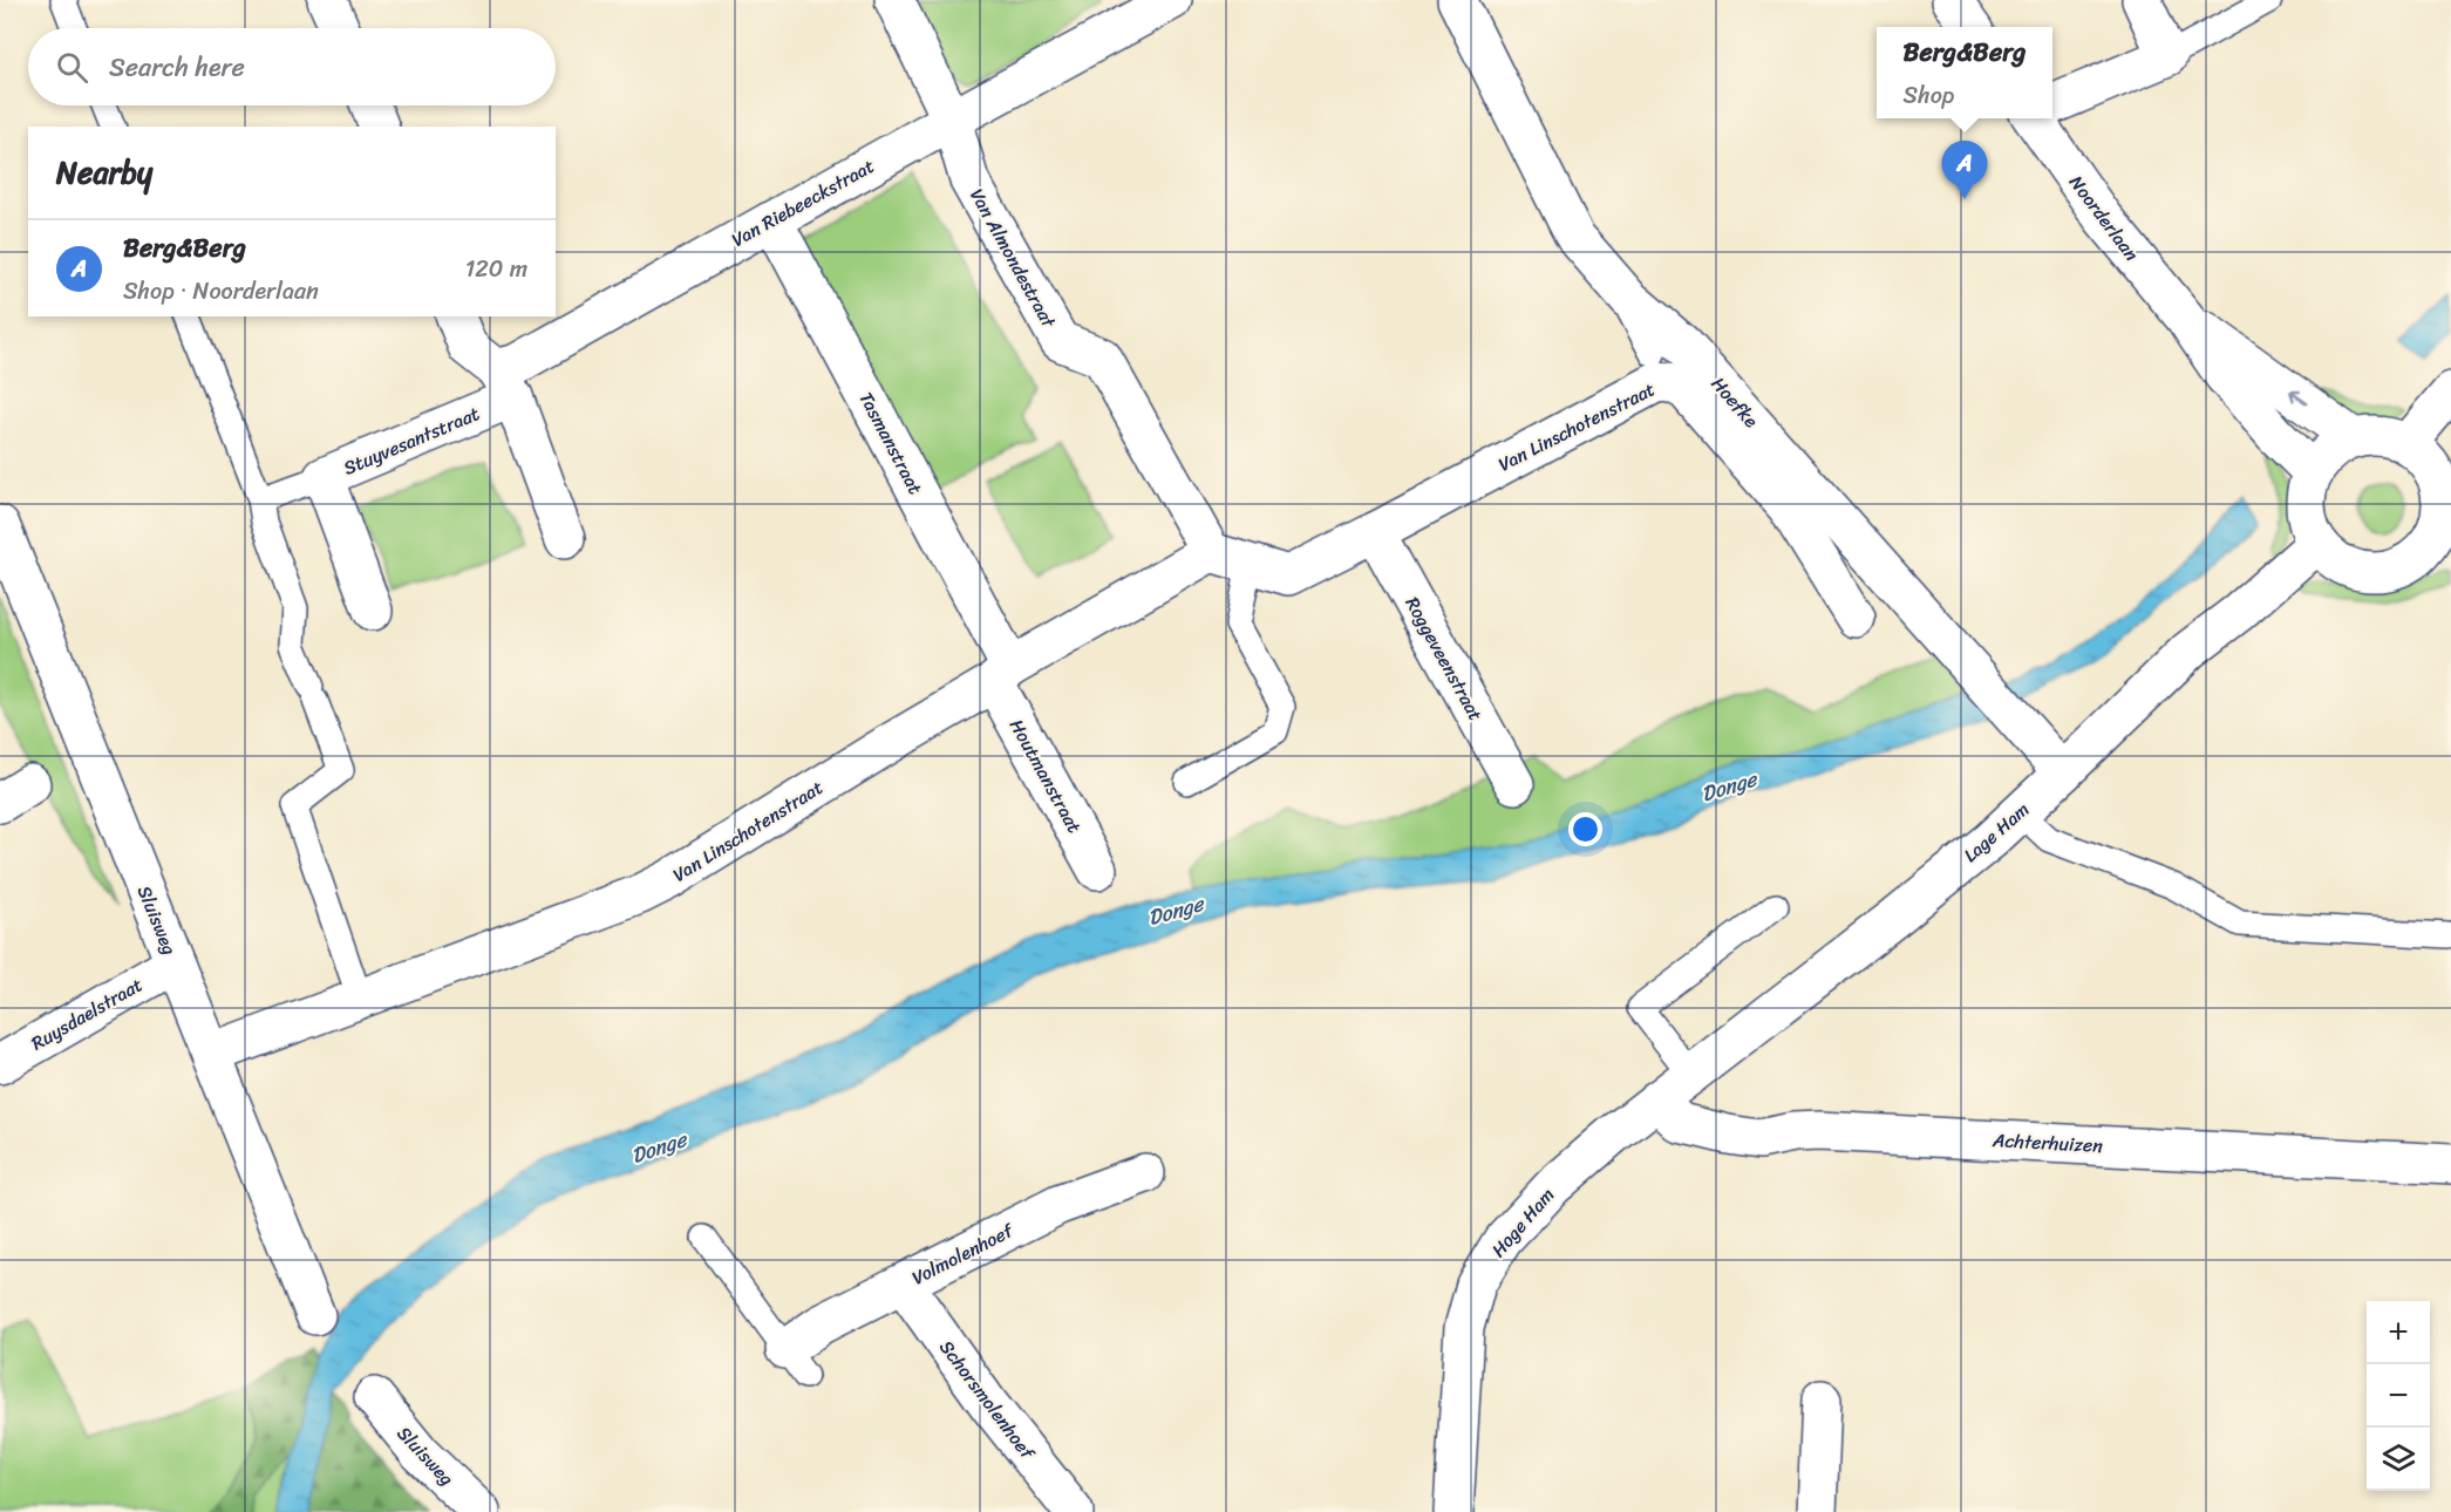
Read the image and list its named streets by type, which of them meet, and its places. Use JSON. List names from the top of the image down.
{
  "streets": {
    "street": [
      "Van Riebeeckstraat",
      "Noorderlaan",
      "Van Almondestraat",
      "Hoefke",
      "Van Linschotenstraat",
      "Stuyvesantstraat",
      "Tasmanstraat",
      "Roggeveenstraat",
      "Houtmanstraat",
      "Lage Ham",
      "Sluisweg",
      "Ruysdaelstraat",
      "Achterhuizen",
      "Hoge Ham",
      "Volmolenhoef",
      "Schorsmolenhoef"
    ]
  },
  "crossings": [
    ["Van Riebeeckstraat", "Van Almondestraat"],
    ["Van Riebeeckstraat", "Stuyvesantstraat"],
    ["Van Riebeeckstraat", "Tasmanstraat"],
    ["Noorderlaan", "Lage Ham"],
    ["Van Almondestraat", "Van Linschotenstraat"],
    ["Hoefke", "Lage Ham"],
    ["Van Linschotenstraat", "Tasmanstraat"],
    ["Van Linschotenstraat", "Roggeveenstraat"],
    ["Van Linschotenstraat", "Houtmanstraat"],
    ["Van Linschotenstraat", "Sluisweg"],
    ["Tasmanstraat", "Houtmanstraat"],
    ["Lage Ham", "Achterhuizen"],
    ["Lage Ham", "Hoge Ham"],
    ["Sluisweg", "Ruysdaelstraat"],
    ["Achterhuizen", "Hoge Ham"],
    ["Volmolenhoef", "Schorsmolenhoef"]
  ],
  "water": ["Donge"],
  "page": {
    "popup": ["Berg&Berg", "Shop"],
    "search": "Search here",
    "heading": "Nearby",
    "pins": "A",
    "list": [
      {
        "mark": "A",
        "name": "Berg&Berg",
        "note": "Shop · Noorderlaan",
        "value": "120 m"
      }
    ],
    "map_buttons": ["+", "−"]
  }
}
